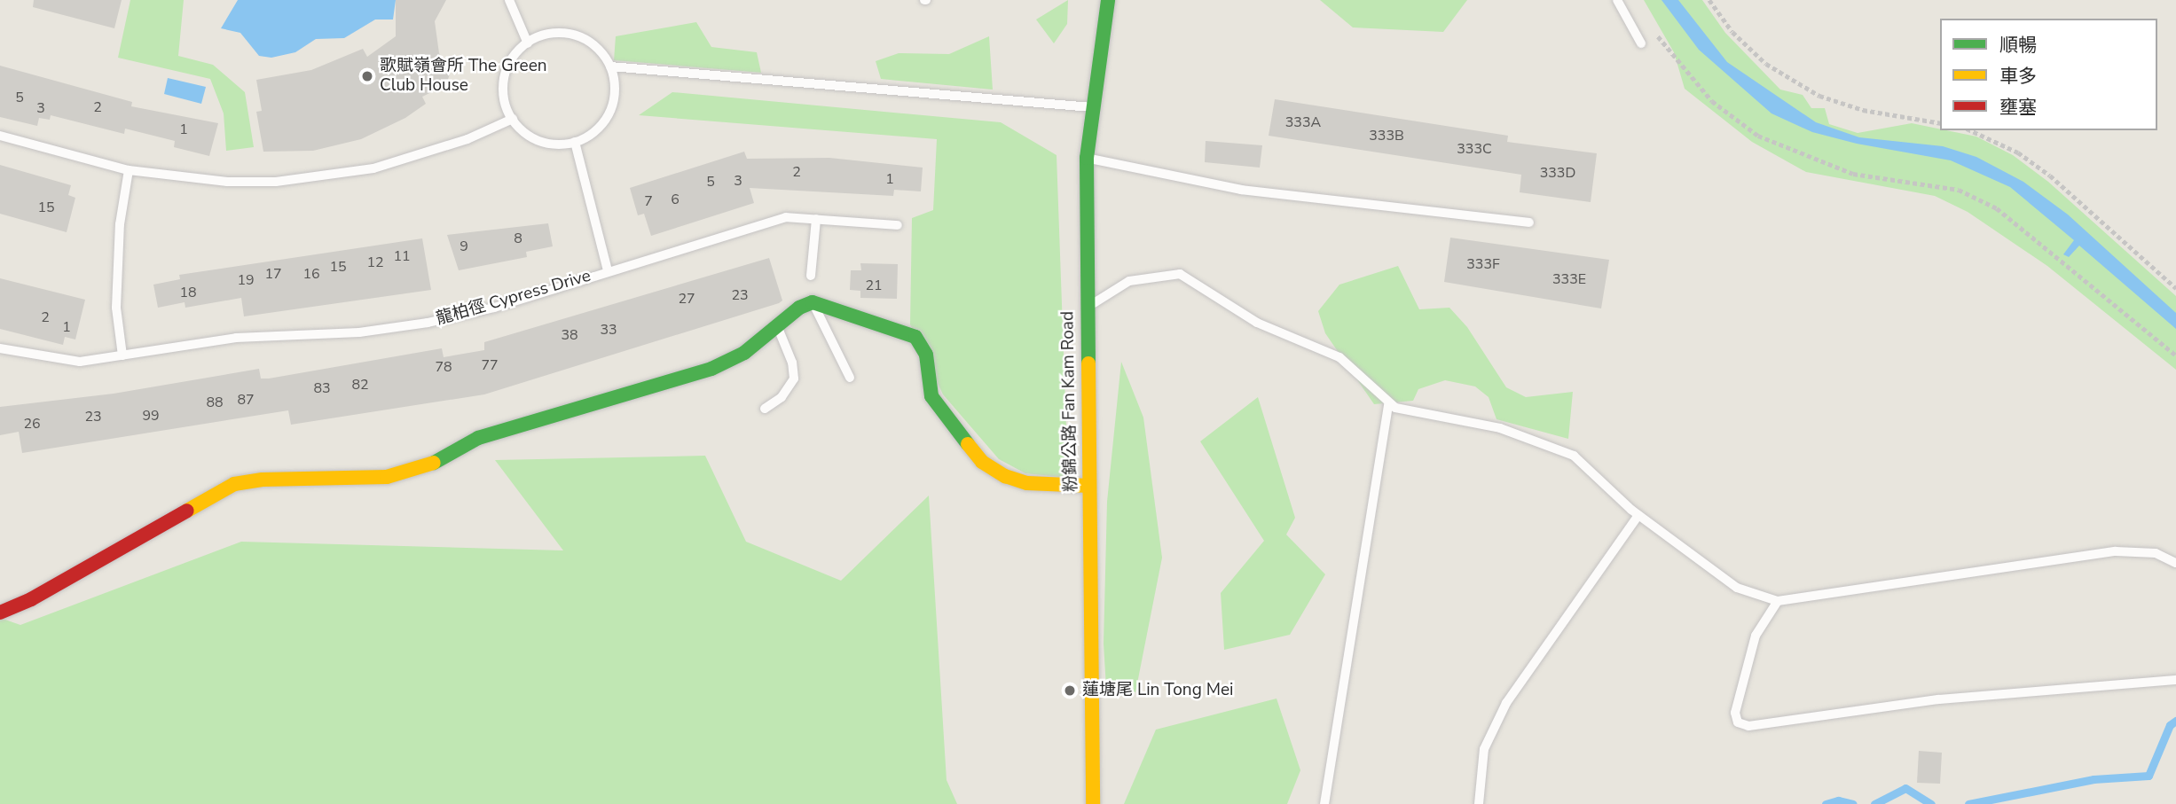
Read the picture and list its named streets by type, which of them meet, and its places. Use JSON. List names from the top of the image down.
{
  "streets": {
    "street": ["粉錦公路 Fan Kam Road"],
    "lane": ["龍柏徑 Cypress Drive"]
  },
  "places": ["歌賦嶺會所 The Green Club House", "蓮塘尾 Lin Tong Mei"],
  "house_numbers": [
    "5",
    "2",
    "3",
    "333A",
    "1",
    "333B",
    "333C",
    "2",
    "333D",
    "1",
    "3",
    "5",
    "6",
    "7",
    "15",
    "8",
    "9",
    "11",
    "12",
    "333F",
    "15",
    "17",
    "16",
    "333E",
    "19",
    "21",
    "18",
    "23",
    "27",
    "2",
    "1",
    "33",
    "38",
    "77",
    "78",
    "82",
    "83",
    "87",
    "88",
    "99",
    "23",
    "26"
  ],
  "legend": ["順暢", "車多", "壅塞"]
}
